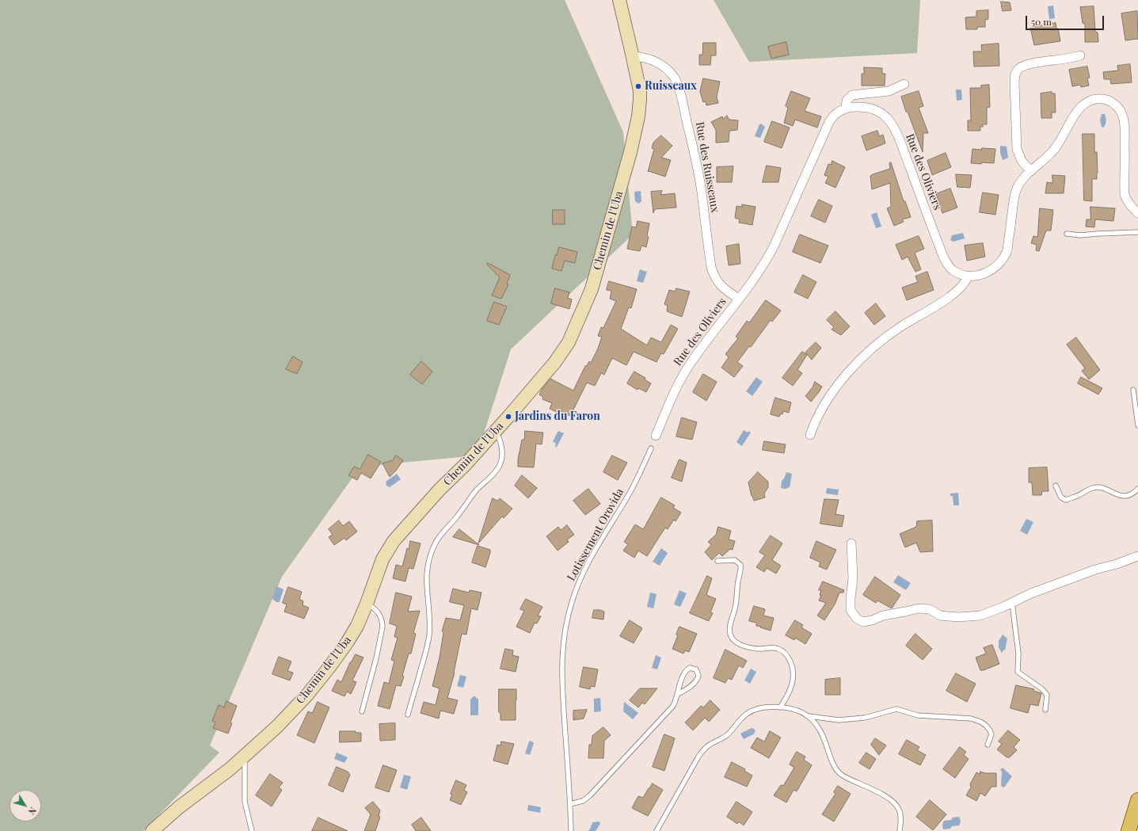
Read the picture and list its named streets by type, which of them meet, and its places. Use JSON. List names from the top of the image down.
{
  "streets": {
    "street": ["Rue des Ruisseaux", "Rue des Oliviers", "Chemin de l'Uba"],
    "lane": ["Lotissement Orovida"]
  },
  "crossings": [
    ["Rue des Ruisseaux", "Rue des Oliviers"],
    ["Rue des Ruisseaux", "Chemin de l'Uba"]
  ],
  "places": ["Ruisseaux", "Jardins du Faron"],
  "scale_bar": "50 m",
  "north": "bottom right"
}
